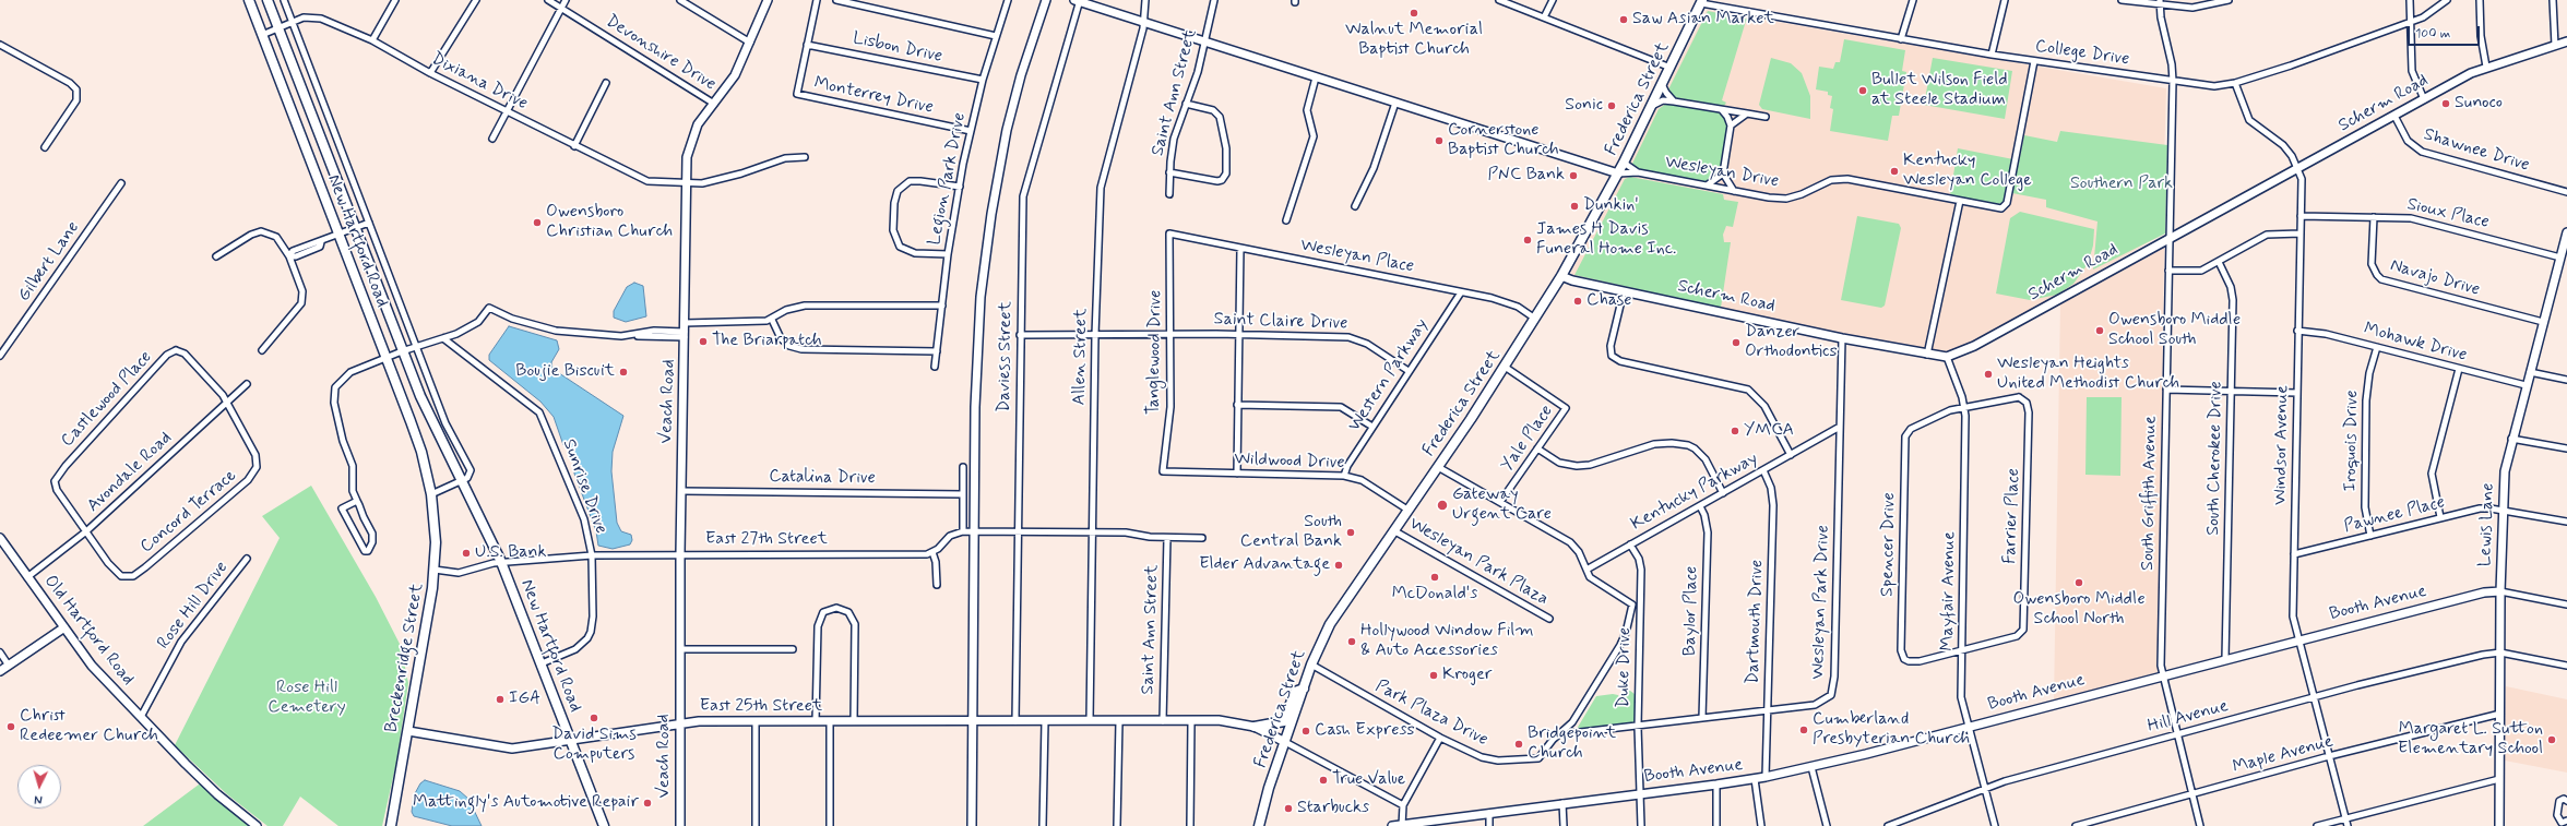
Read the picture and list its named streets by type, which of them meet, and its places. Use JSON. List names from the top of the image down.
{
  "streets": {
    "main road": ["Frederica Street", "New Hartford Road", "Breckenridge Street"],
    "street": [
      "Lisbon Drive",
      "Devonshire Drive",
      "College Drive",
      "Dixiana Drive",
      "Saint Ann Street",
      "Monterrey Drive",
      "Scherm Road",
      "Shawnee Drive",
      "Wesleyan Drive",
      "Legion Park Drive",
      "Sioux Place",
      "Wesleyan Place",
      "Gilbert Lane",
      "Navajo Drive",
      "Saint Claire Drive",
      "Mohawk Drive",
      "Tanglewood Drive",
      "Daviess Street",
      "Allen Street",
      "Western Parkway",
      "Castlewood Place",
      "Veach Road",
      "Yale Place",
      "Iroquois Drive",
      "Windsor Avenue",
      "South Cherokee Drive",
      "Wildwood Drive",
      "Avondale Road",
      "Catalina Drive",
      "Sunrise Drive",
      "Kentucky Parkway",
      "South Griffith Avenue",
      "Concord Terrace",
      "Pawnee Place",
      "Farrier Place",
      "Lewis Lane",
      "East 27th Street",
      "Spencer Drive",
      "Wesleyan Park Plaza",
      "Mayfair Avenue",
      "Wesleyan Park Drive",
      "Booth Avenue",
      "Rose Hill Drive",
      "Baylor Place",
      "Dartmouth Drive",
      "Old Hartford Road",
      "Duke Drive",
      "East 25th Street",
      "Park Plaza Drive",
      "Hill Avenue",
      "Maple Avenue"
    ]
  },
  "crossings": [
    ["Lisbon Drive", "Monterrey Drive"],
    ["Lisbon Drive", "Legion Park Drive"],
    ["Devonshire Drive", "Veach Road"],
    ["College Drive", "Frederica Street"],
    ["College Drive", "Wesleyan Drive"],
    ["College Drive", "Windsor Avenue"],
    ["College Drive", "South Griffith Avenue"],
    ["Dixiana Drive", "New Hartford Road"],
    ["Dixiana Drive", "Veach Road"],
    ["Saint Ann Street", "East 25th Street"],
    ["Monterrey Drive", "Legion Park Drive"],
    ["Frederica Street", "Scherm Road"],
    ["Frederica Street", "Wesleyan Drive"],
    ["Frederica Street", "Wesleyan Place"],
    ["Frederica Street", "Yale Place"],
    ["Frederica Street", "Wildwood Drive"],
    ["Frederica Street", "Wesleyan Park Plaza"],
    ["Frederica Street", "East 25th Street"],
    ["Frederica Street", "Park Plaza Drive"],
    ["Scherm Road", "Shawnee Drive"],
    ["Scherm Road", "Windsor Avenue"],
    ["Scherm Road", "South Griffith Avenue"],
    ["Scherm Road", "Mayfair Avenue"],
    ["Scherm Road", "Wesleyan Park Drive"],
    ["Sioux Place", "Navajo Drive"],
    ["Sioux Place", "Windsor Avenue"],
    ["Sioux Place", "Lewis Lane"],
    ["New Hartford Road", "Sunrise Drive"],
    ["New Hartford Road", "East 27th Street"],
    ["New Hartford Road", "Breckenridge Street"],
    ["New Hartford Road", "East 25th Street"],
    ["Wesleyan Place", "Tanglewood Drive"],
    ["Wesleyan Place", "Western Parkway"],
    ["Navajo Drive", "Lewis Lane"],
    ["Saint Claire Drive", "Tanglewood Drive"],
    ["Saint Claire Drive", "Daviess Street"],
    ["Saint Claire Drive", "Allen Street"],
    ["Saint Claire Drive", "Western Parkway"],
    ["Mohawk Drive", "Iroquois Drive"],
    ["Mohawk Drive", "Windsor Avenue"],
    ["Mohawk Drive", "Lewis Lane"],
    ["Tanglewood Drive", "Wildwood Drive"],
    ["Daviess Street", "East 25th Street"],
    ["Allen Street", "East 25th Street"],
    ["Western Parkway", "Wildwood Drive"],
    ["Castlewood Place", "Avondale Road"],
    ["Castlewood Place", "Concord Terrace"],
    ["Veach Road", "Catalina Drive"],
    ["Veach Road", "East 27th Street"],
    ["Veach Road", "East 25th Street"],
    ["Iroquois Drive", "Pawnee Place"],
    ["Windsor Avenue", "Pawnee Place"],
    ["Windsor Avenue", "Booth Avenue"],
    ["Windsor Avenue", "Hill Avenue"],
    ["Windsor Avenue", "Maple Avenue"],
    ["South Cherokee Drive", "Booth Avenue"],
    ["Avondale Road", "Concord Terrace"],
    ["Avondale Road", "Old Hartford Road"],
    ["Sunrise Drive", "East 27th Street"],
    ["Kentucky Parkway", "Wesleyan Park Drive"],
    ["Kentucky Parkway", "Baylor Place"],
    ["Kentucky Parkway", "Dartmouth Drive"],
    ["Kentucky Parkway", "Duke Drive"],
    ["Kentucky Parkway", "Park Plaza Drive"],
    ["South Griffith Avenue", "Booth Avenue"],
    ["South Griffith Avenue", "Hill Avenue"],
    ["South Griffith Avenue", "Maple Avenue"],
    ["Pawnee Place", "Lewis Lane"],
    ["Farrier Place", "Spencer Drive"],
    ["Farrier Place", "Mayfair Avenue"],
    ["Lewis Lane", "Booth Avenue"],
    ["Lewis Lane", "Hill Avenue"],
    ["Lewis Lane", "Maple Avenue"],
    ["East 27th Street", "Breckenridge Street"],
    ["Spencer Drive", "Mayfair Avenue"],
    ["Mayfair Avenue", "Booth Avenue"],
    ["Mayfair Avenue", "Hill Avenue"],
    ["Wesleyan Park Drive", "Baylor Place"],
    ["Wesleyan Park Drive", "Dartmouth Drive"],
    ["Wesleyan Park Drive", "Duke Drive"],
    ["Booth Avenue", "Dartmouth Drive"],
    ["Booth Avenue", "Duke Drive"],
    ["Rose Hill Drive", "Old Hartford Road"],
    ["Breckenridge Street", "East 25th Street"]
  ],
  "parks": ["Southern Park", "Rose Hill Cemetery"],
  "places": [
    "Walnut Memorial Baptist Church",
    "Saw Asian Market",
    "Bullet Wilson Field at Steele Stadium",
    "Sunoco",
    "Sonic",
    "Cornerstone Baptist Church",
    "Kentucky Wesleyan College",
    "PNC Bank",
    "Dunkin'",
    "Owensboro Christian Church",
    "James H Davis Funeral Home Inc.",
    "Chase",
    "Owensboro Middle School South",
    "The Briarpatch",
    "Danzer Orthodontics",
    "Boujie Biscuit",
    "Wesleyan Heights United Methodist Church",
    "YMCA",
    "Gateway Urgent Care",
    "South Central Bank",
    "U.S. Bank",
    "Elder Advantage",
    "McDonald's",
    "Owensboro Middle School North",
    "Hollywood Window Film & Auto Accessories",
    "Kroger",
    "IGA",
    "David Sims Computers",
    "Christ Redeemer Church",
    "Cumberland Presbyterian Church",
    "Cash Express",
    "Margaret L. Sutton Elementary School",
    "Bridgepoint Church",
    "True Value",
    "Mattingly's Automotive Repair",
    "Starbucks"
  ],
  "scale_bar": "100 m",
  "north": "bottom"
}
